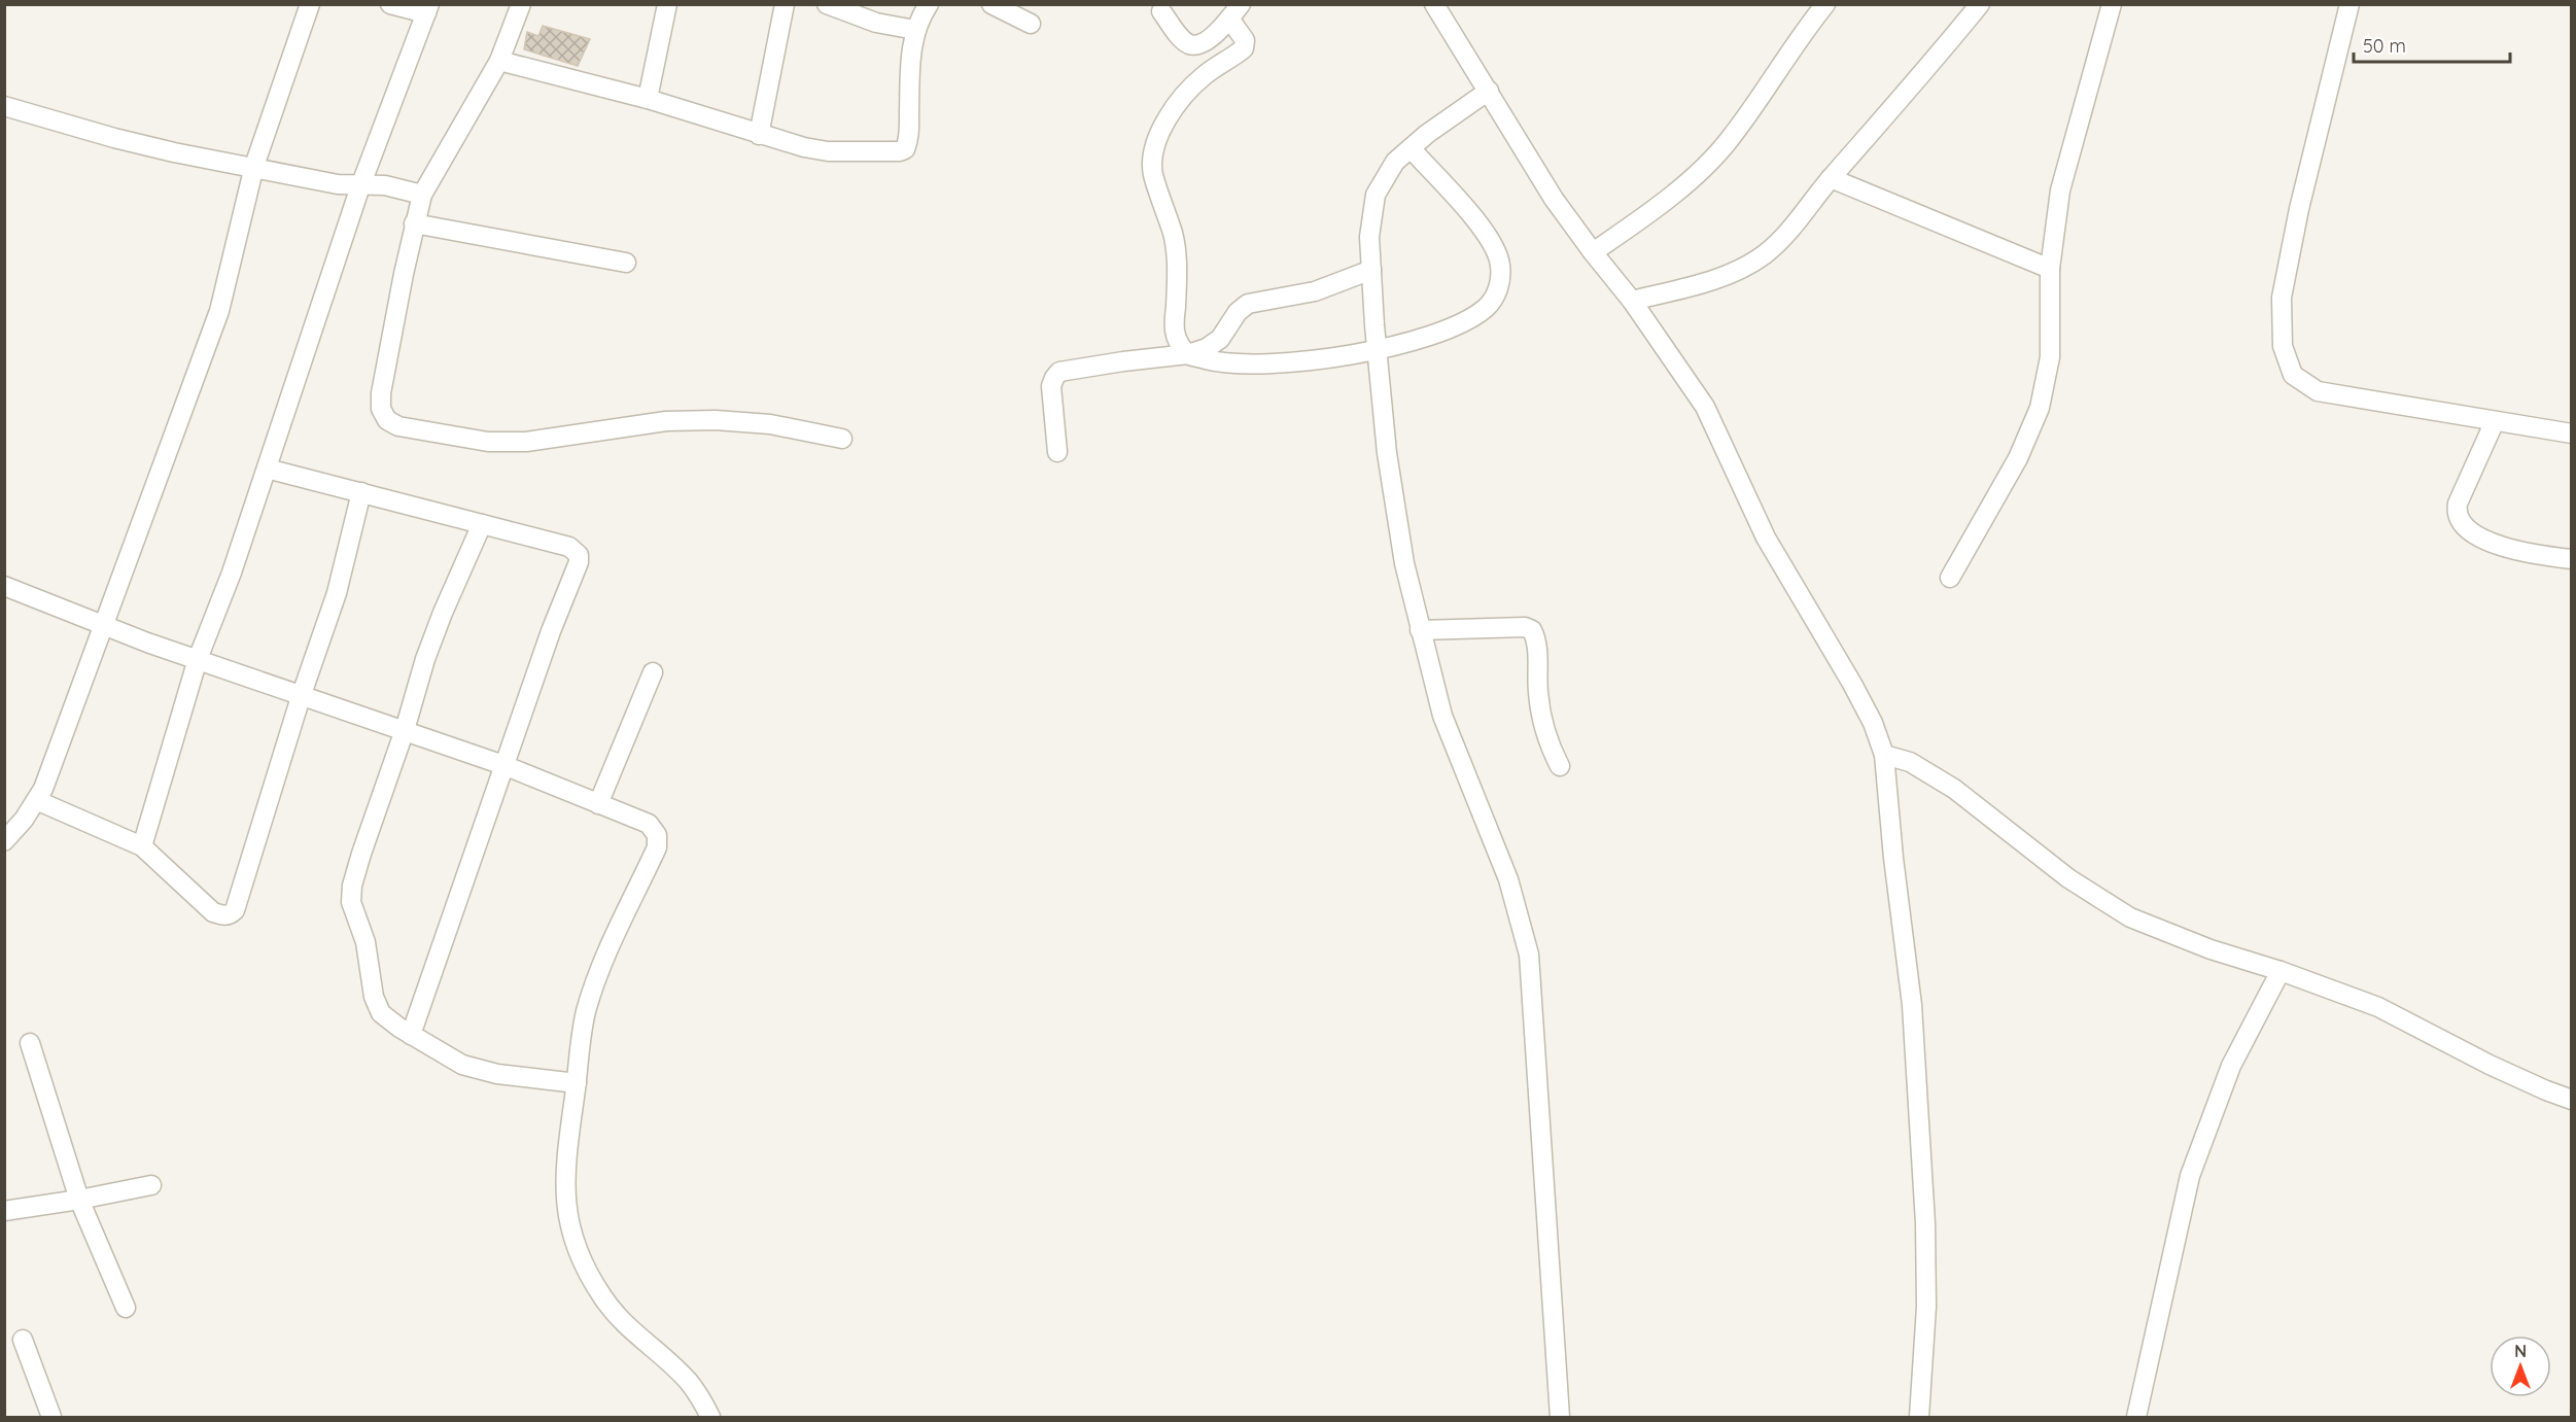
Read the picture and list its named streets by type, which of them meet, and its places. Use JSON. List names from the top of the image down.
{
  "scale_bar": "50 m",
  "north": "top"
}
